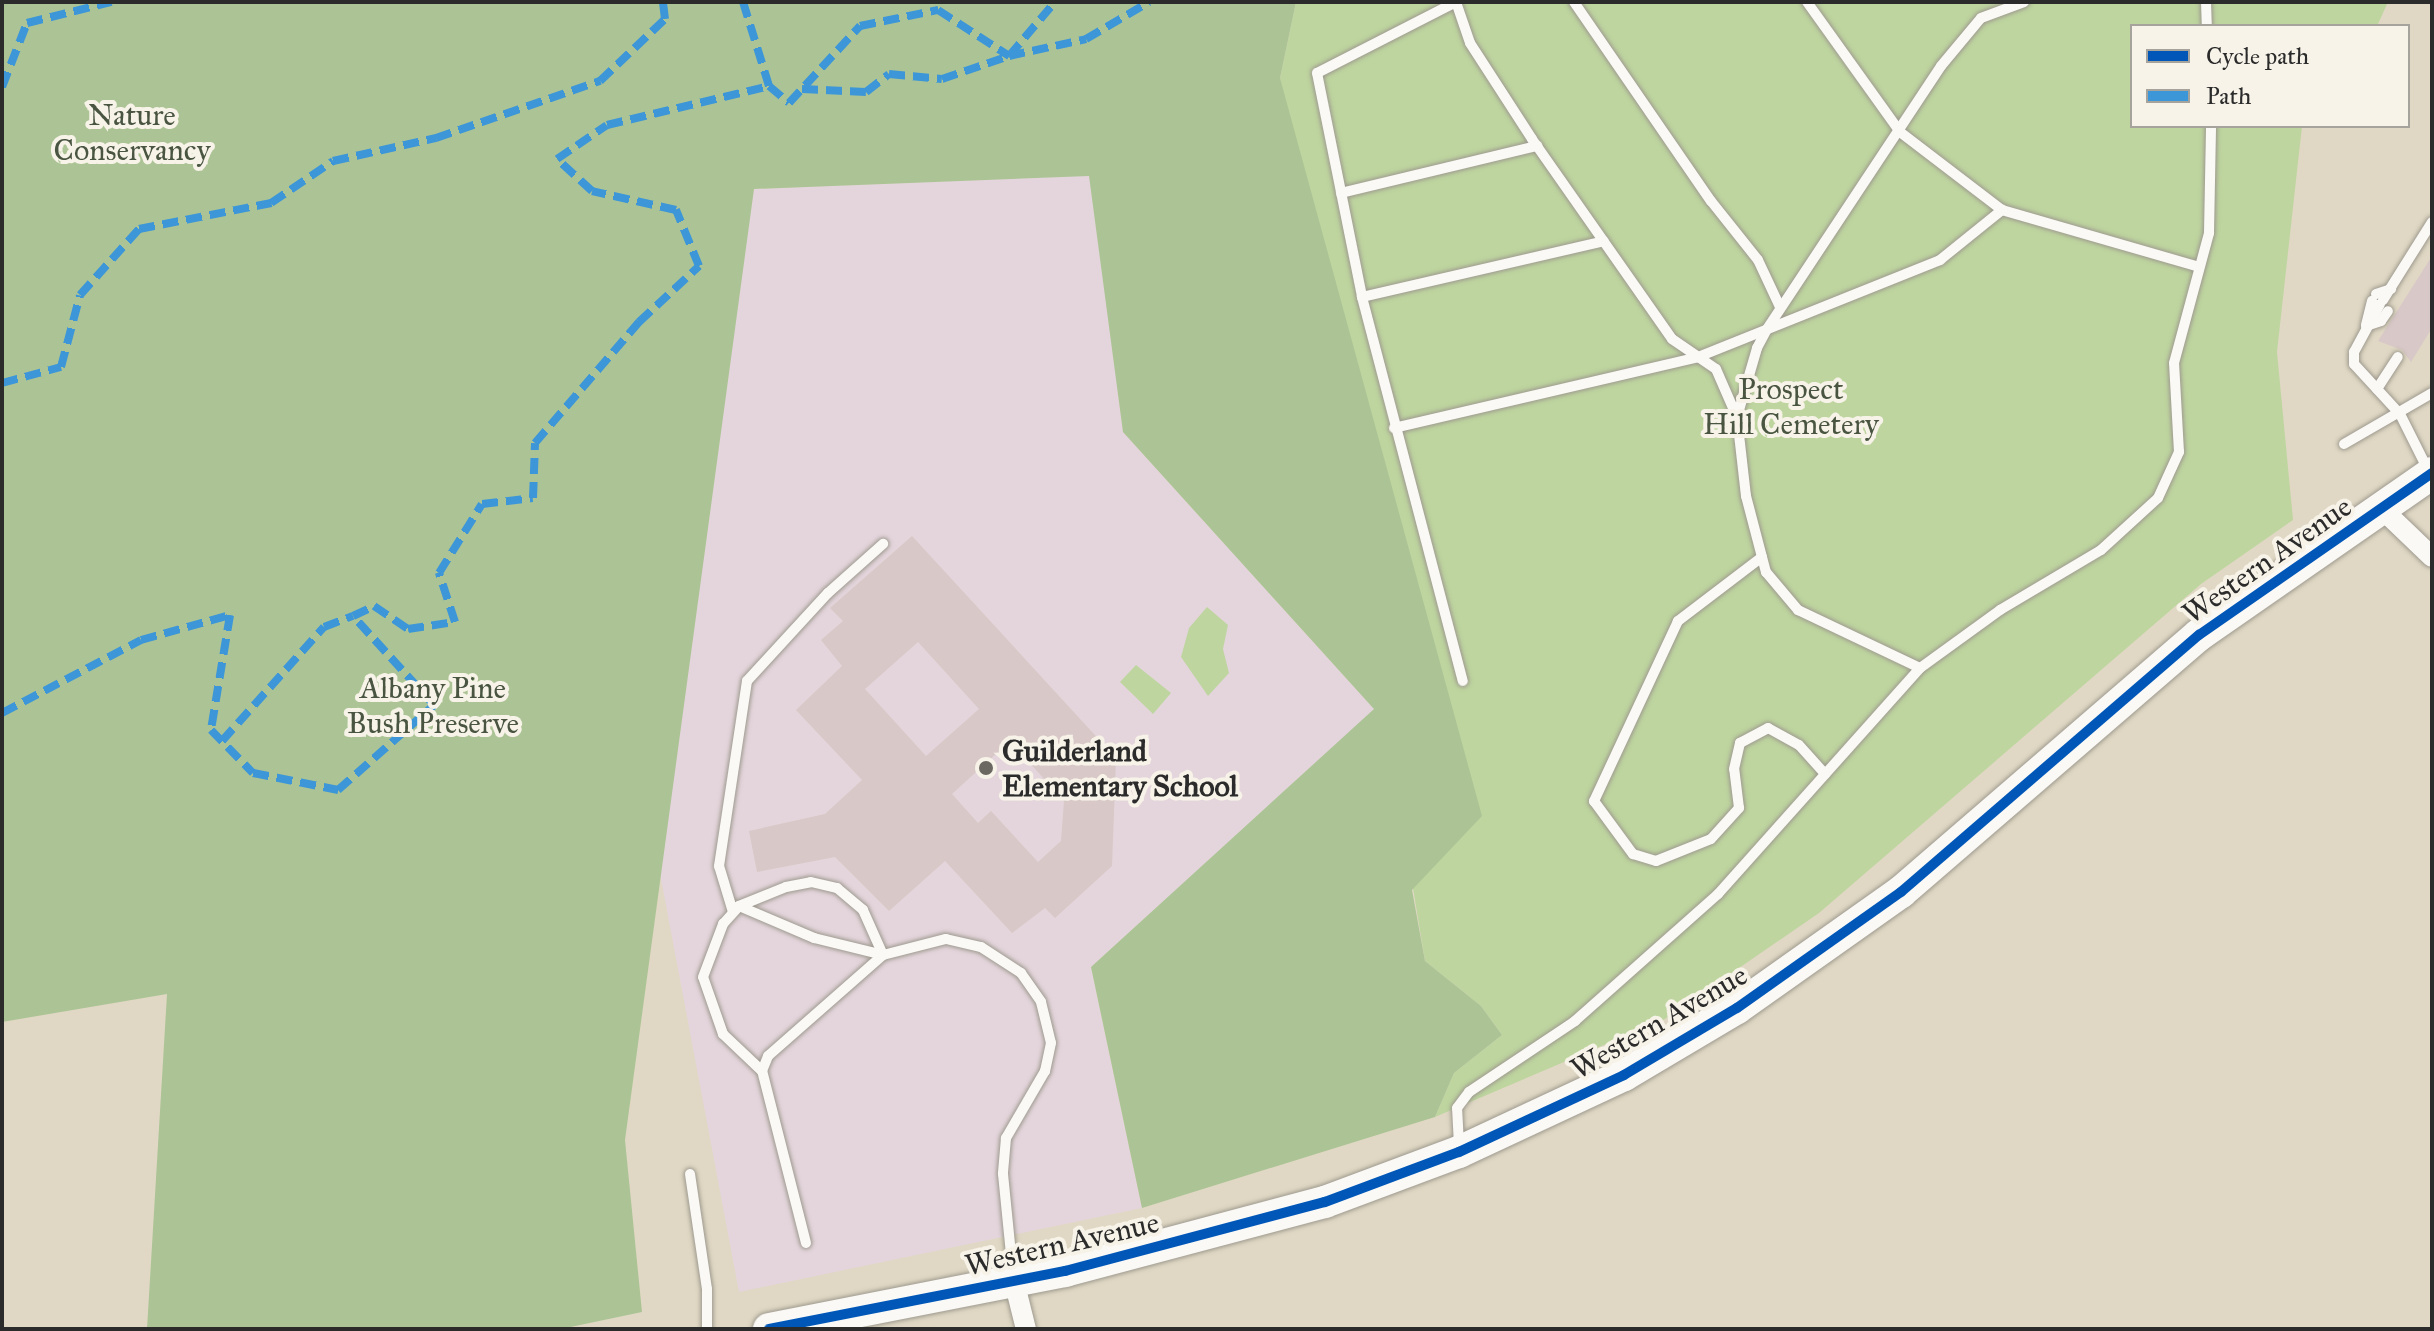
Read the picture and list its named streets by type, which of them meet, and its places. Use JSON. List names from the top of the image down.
{
  "streets": {
    "main road": ["Western Avenue"]
  },
  "parks": ["Nature Conservancy", "Prospect Hill Cemetery", "Albany Pine Bush Preserve"],
  "places": ["Guilderland Elementary School"],
  "legend": ["Cycle path", "Path"]
}
